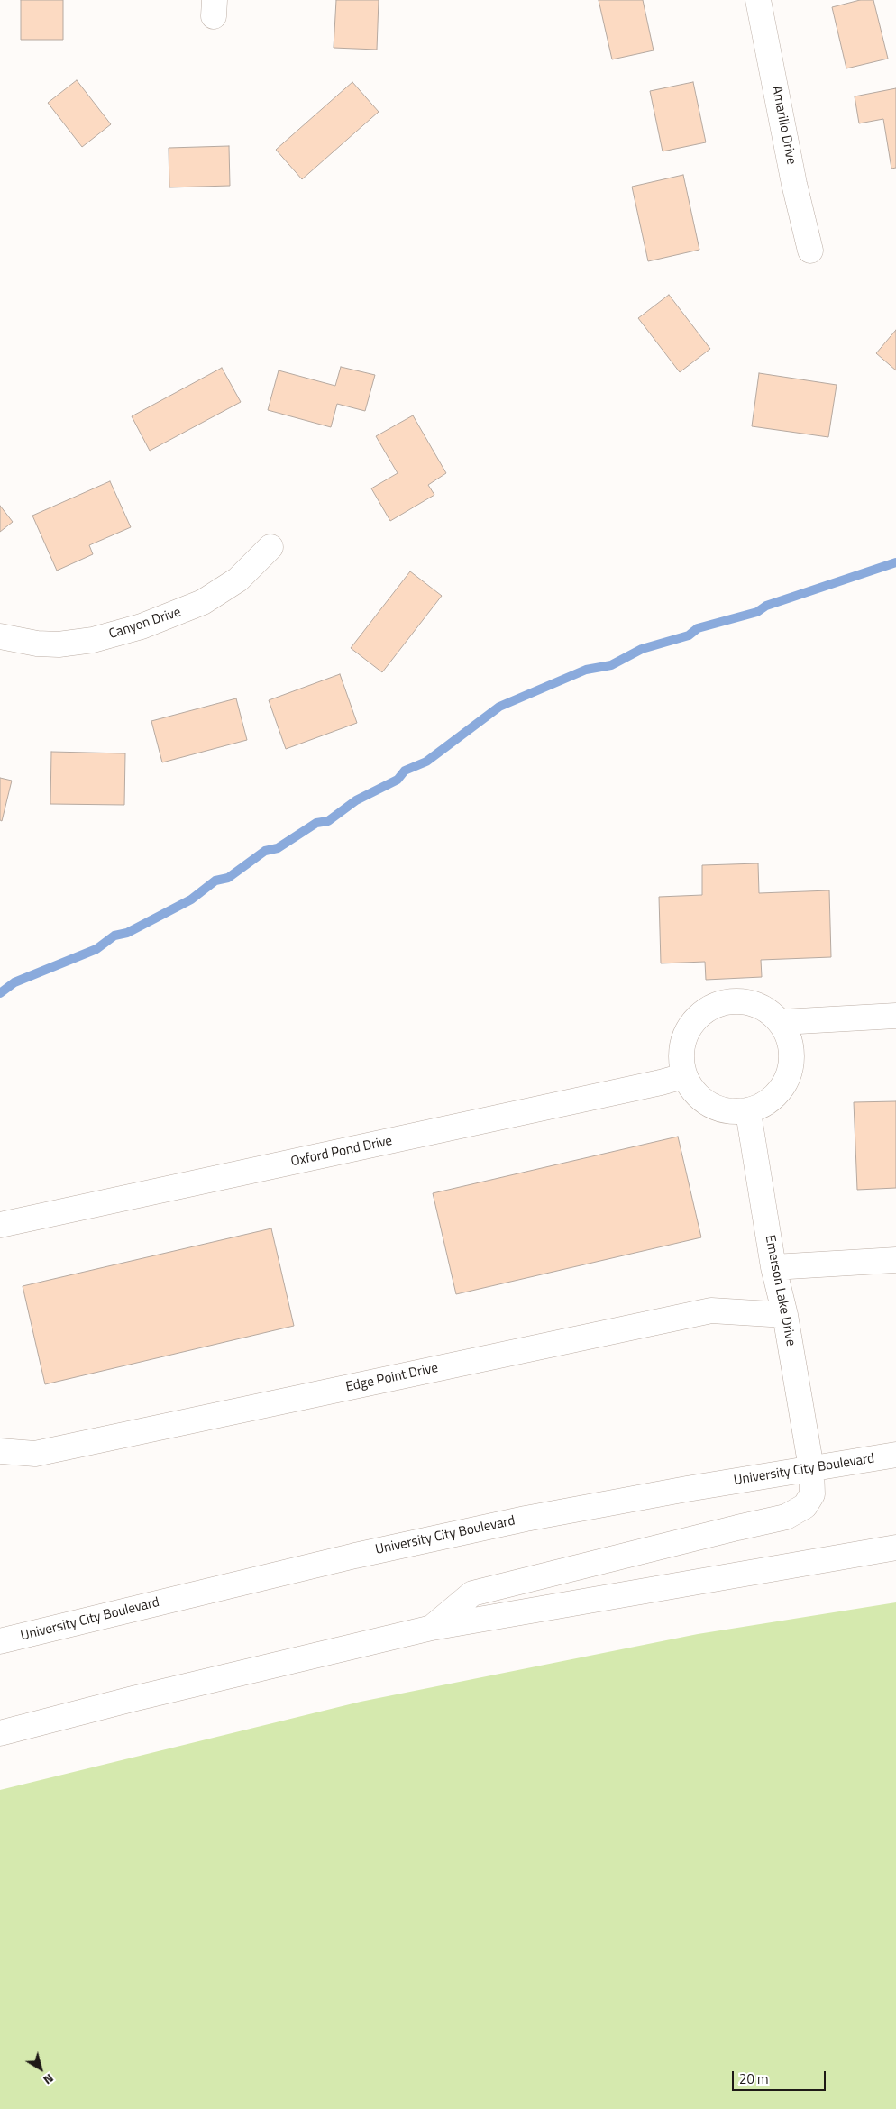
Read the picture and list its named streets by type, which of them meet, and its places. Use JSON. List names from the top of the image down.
{
  "streets": {
    "street": [
      "Amarillo Drive",
      "Canyon Drive",
      "Oxford Pond Drive",
      "Emerson Lake Drive",
      "Edge Point Drive",
      "University City Boulevard"
    ]
  },
  "crossings": [
    ["Oxford Pond Drive", "Emerson Lake Drive"],
    ["Emerson Lake Drive", "Edge Point Drive"],
    ["Emerson Lake Drive", "University City Boulevard"]
  ],
  "scale_bar": "20 m",
  "north": "bottom right"
}
